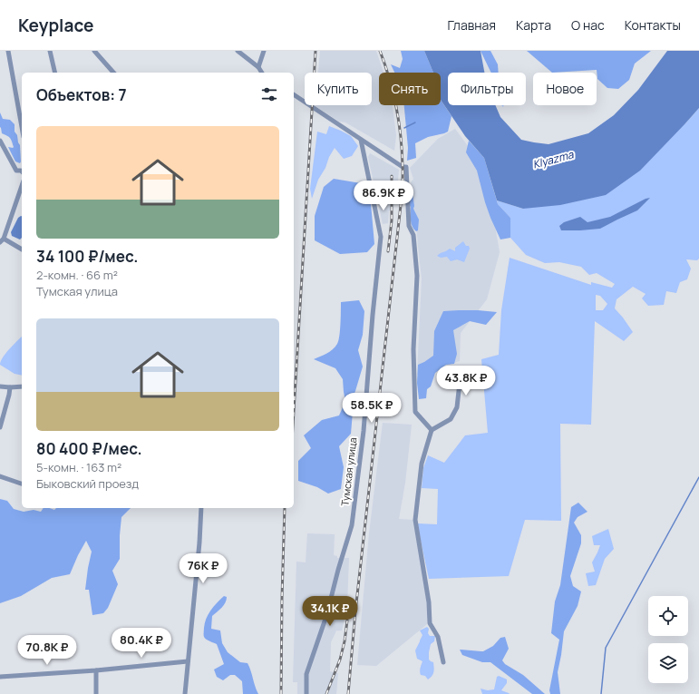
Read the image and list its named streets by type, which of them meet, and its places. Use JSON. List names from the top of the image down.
{
  "streets": {
    "street": ["Тумская улица"]
  },
  "water": ["Klyazma"],
  "page": {
    "header": "Keyplace",
    "nav": [
      "Главная",
      "Карта",
      "О нас",
      "Контакты"
    ],
    "chip": [
      "Купить",
      "Снять",
      "Фильтры",
      "Новое"
    ],
    "heading": "Объектов: 7",
    "list": [
      {
        "name": "34 100 ₽/мес.",
        "note": "2-комн. · 66 m² · Тумская улица"
      },
      {
        "name": "80 400 ₽/мес.",
        "note": "5-комн. · 163 m² · Быковский проезд"
      }
    ],
    "price": [
      "86.9K ₽",
      "43.8K ₽",
      "58.5K ₽",
      "76K ₽",
      "34.1K ₽",
      "80.4K ₽",
      "70.8K ₽"
    ]
  }
}
